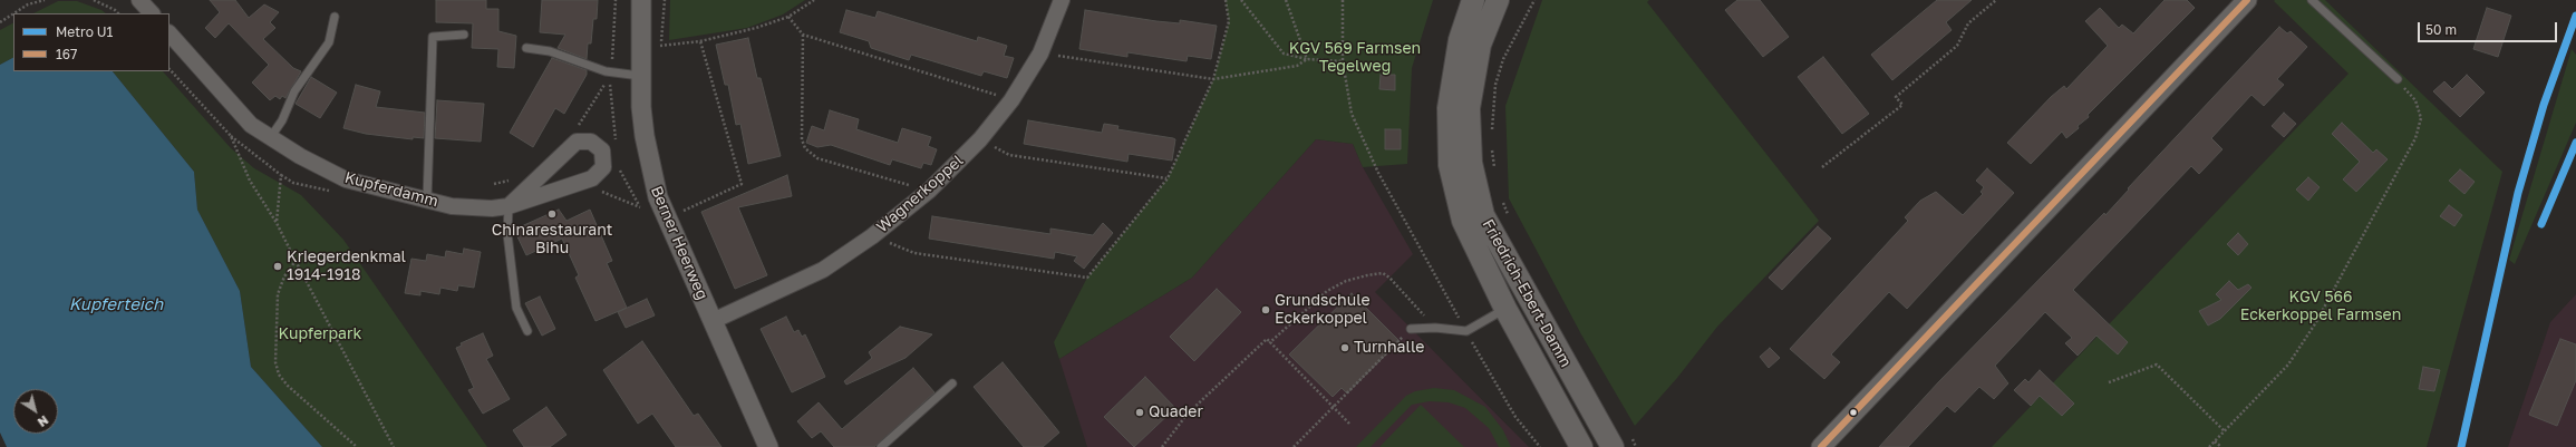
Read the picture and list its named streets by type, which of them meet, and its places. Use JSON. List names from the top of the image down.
{
  "streets": {
    "main road": ["Friedrich-Ebert-Damm"],
    "street": ["Kupferdamm", "Wagnerkoppel", "Berner Heerweg"]
  },
  "crossings": [
    ["Wagnerkoppel", "Berner Heerweg"]
  ],
  "water": ["Kupferteich"],
  "parks": ["KGV 569 Farmsen Tegelweg", "KGV 566 Eckerkoppel Farmsen", "Kupferpark"],
  "places": [
    "Chinarestaurant Bihu",
    "Kriegerdenkmal 1914-1918",
    "Grundschule Eckerkoppel",
    "Turnhalle",
    "Quader"
  ],
  "lines": ["transit line 167", "metro line U1"],
  "legend": ["Metro U1", "167"],
  "scale_bar": "50 m",
  "north": "bottom right"
}
